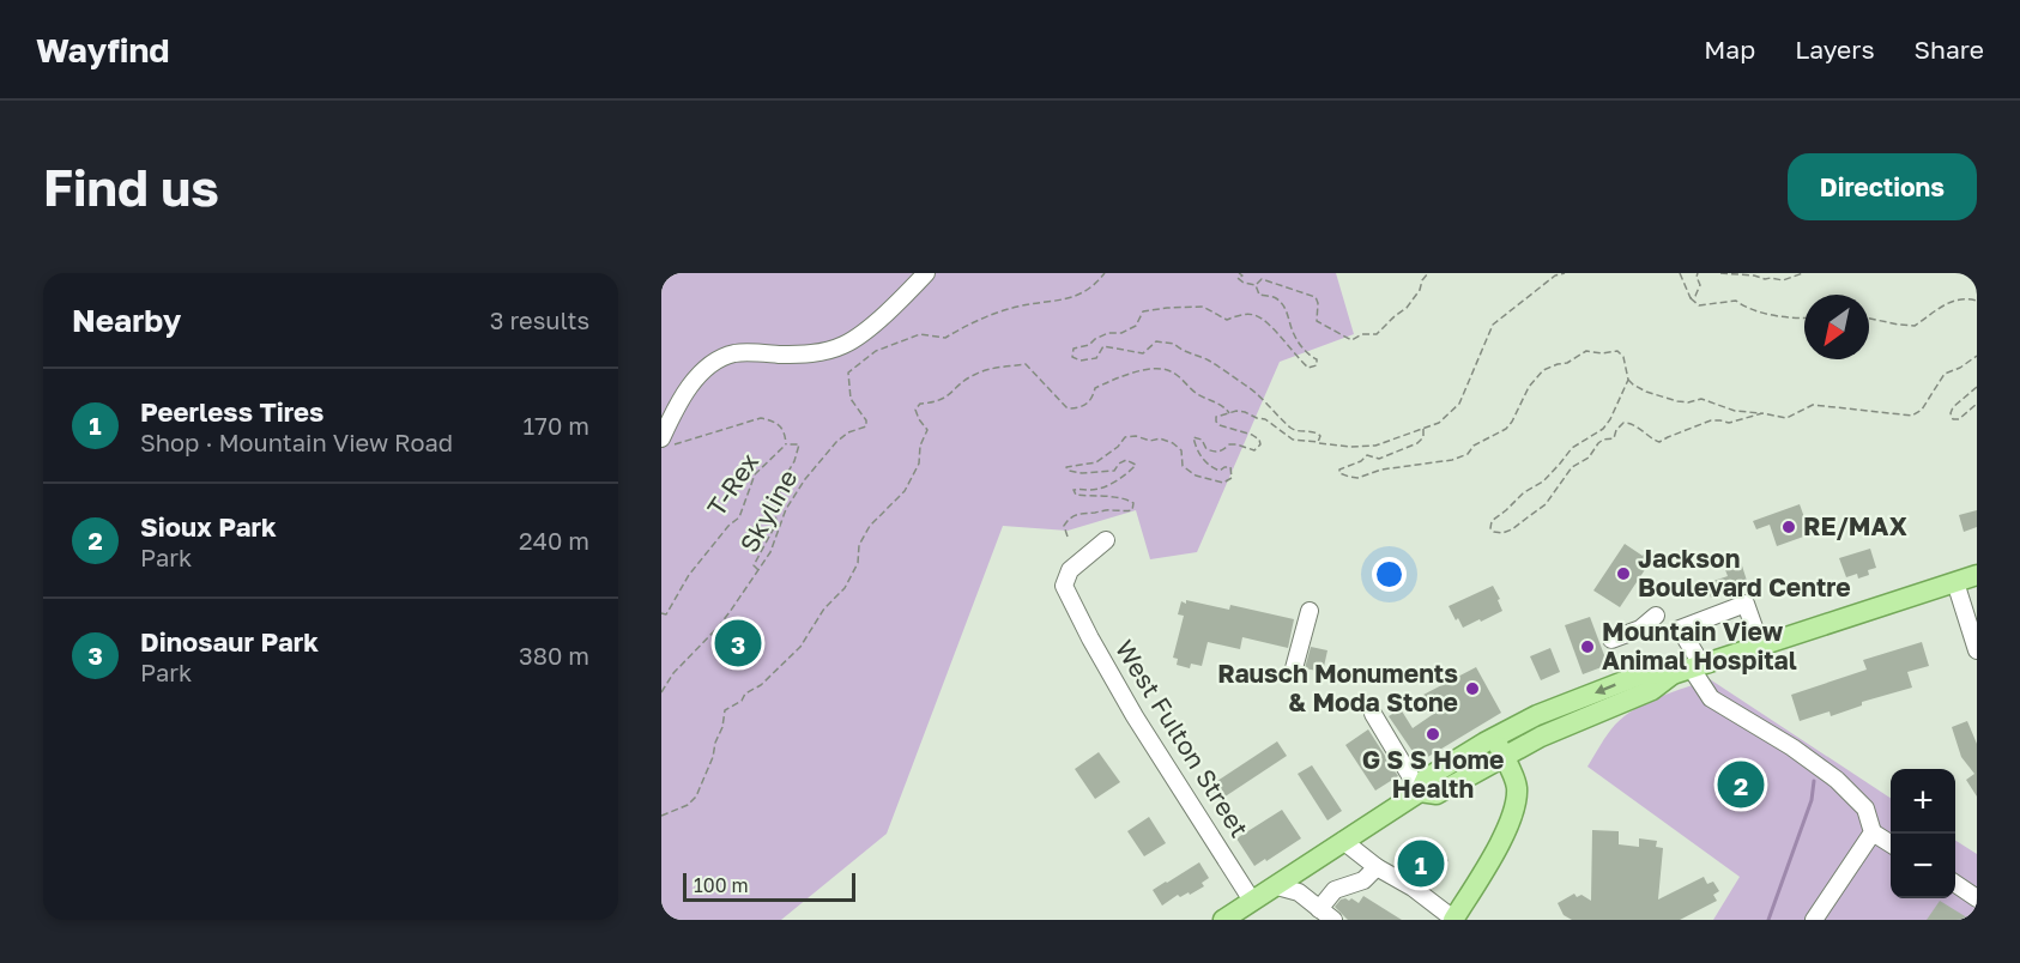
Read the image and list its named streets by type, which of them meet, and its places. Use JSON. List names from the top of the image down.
{
  "streets": {
    "street": ["West Fulton Street"],
    "path": ["T-Rex", "Skyline"]
  },
  "places": [
    "RE/MAX",
    "Jackson Boulevard Centre",
    "Mountain View Animal Hospital",
    "Rausch Monuments & Moda Stone",
    "G S S Home Health"
  ],
  "scale_bar": "100 m",
  "north": "bottom left",
  "page": {
    "header": "Wayfind",
    "nav": ["Map", "Layers", "Share"],
    "buttons": "Directions",
    "title": "Find us",
    "heading": ["Nearby", "3 results"],
    "list": [
      {
        "mark": "1",
        "name": "Peerless Tires",
        "note": "Shop · Mountain View Road",
        "value": "170 m"
      },
      {
        "mark": "2",
        "name": "Sioux Park",
        "note": "Park",
        "value": "240 m"
      },
      {
        "mark": "3",
        "name": "Dinosaur Park",
        "note": "Park",
        "value": "380 m"
      }
    ],
    "pins": ["3", "2", "1"],
    "map_buttons": ["+", "−"],
    "scale": "100 m"
  }
}
